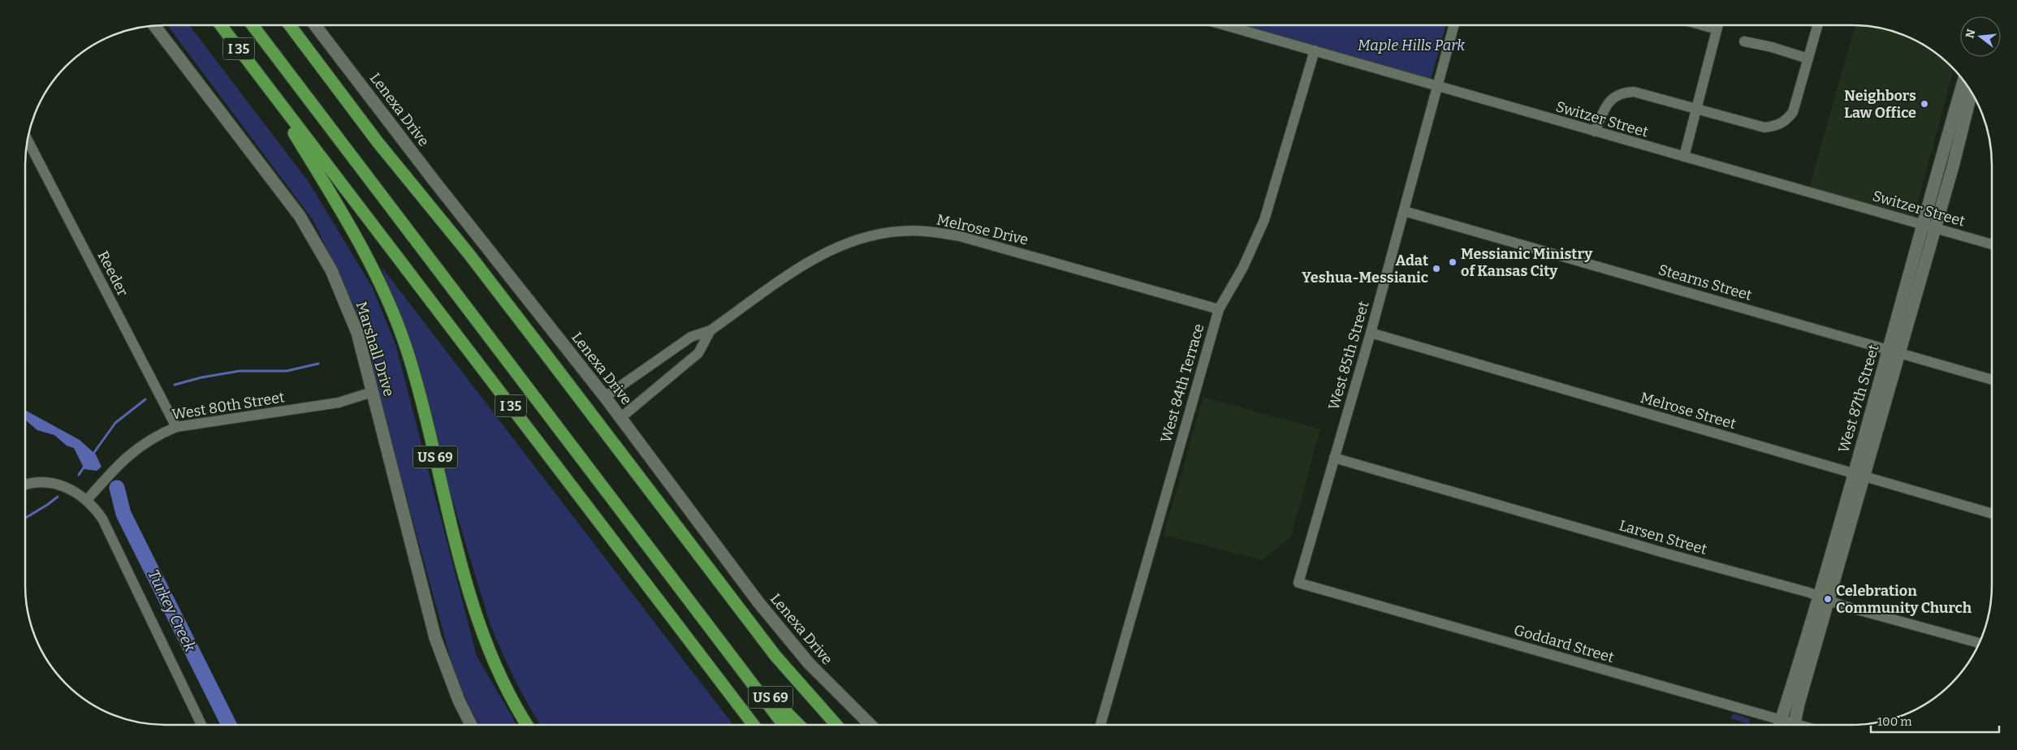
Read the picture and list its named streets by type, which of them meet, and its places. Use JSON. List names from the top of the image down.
{
  "streets": {
    "highway": ["I 35", "US 69"],
    "street": [
      "Lenexa Drive",
      "Switzer Street",
      "Melrose Drive",
      "Reeder",
      "Stearns Street",
      "Marshall Drive",
      "West 85th Street",
      "West 84th Terrace",
      "West 87th Street",
      "West 80th Street",
      "Melrose Street",
      "Larsen Street",
      "Goddard Street"
    ]
  },
  "crossings": [
    ["I 35", "US 69"],
    ["Lenexa Drive", "Melrose Drive"],
    ["Switzer Street", "West 85th Street"],
    ["Switzer Street", "West 84th Terrace"],
    ["Switzer Street", "West 87th Street"],
    ["Melrose Drive", "West 84th Terrace"],
    ["Reeder", "West 80th Street"],
    ["Stearns Street", "West 85th Street"],
    ["Stearns Street", "West 87th Street"],
    ["Marshall Drive", "West 80th Street"],
    ["West 85th Street", "Melrose Street"],
    ["West 85th Street", "Larsen Street"],
    ["West 85th Street", "Goddard Street"],
    ["West 87th Street", "Melrose Street"],
    ["West 87th Street", "Larsen Street"]
  ],
  "water": ["Turkey Creek"],
  "parks": ["Maple Hills Park"],
  "places": [
    "Neighbors Law Office",
    "Messianic Ministry of Kansas City",
    "Adat Yeshua-Messianic",
    "Celebration Community Church"
  ],
  "scale_bar": "100 m",
  "north": "left"
}
